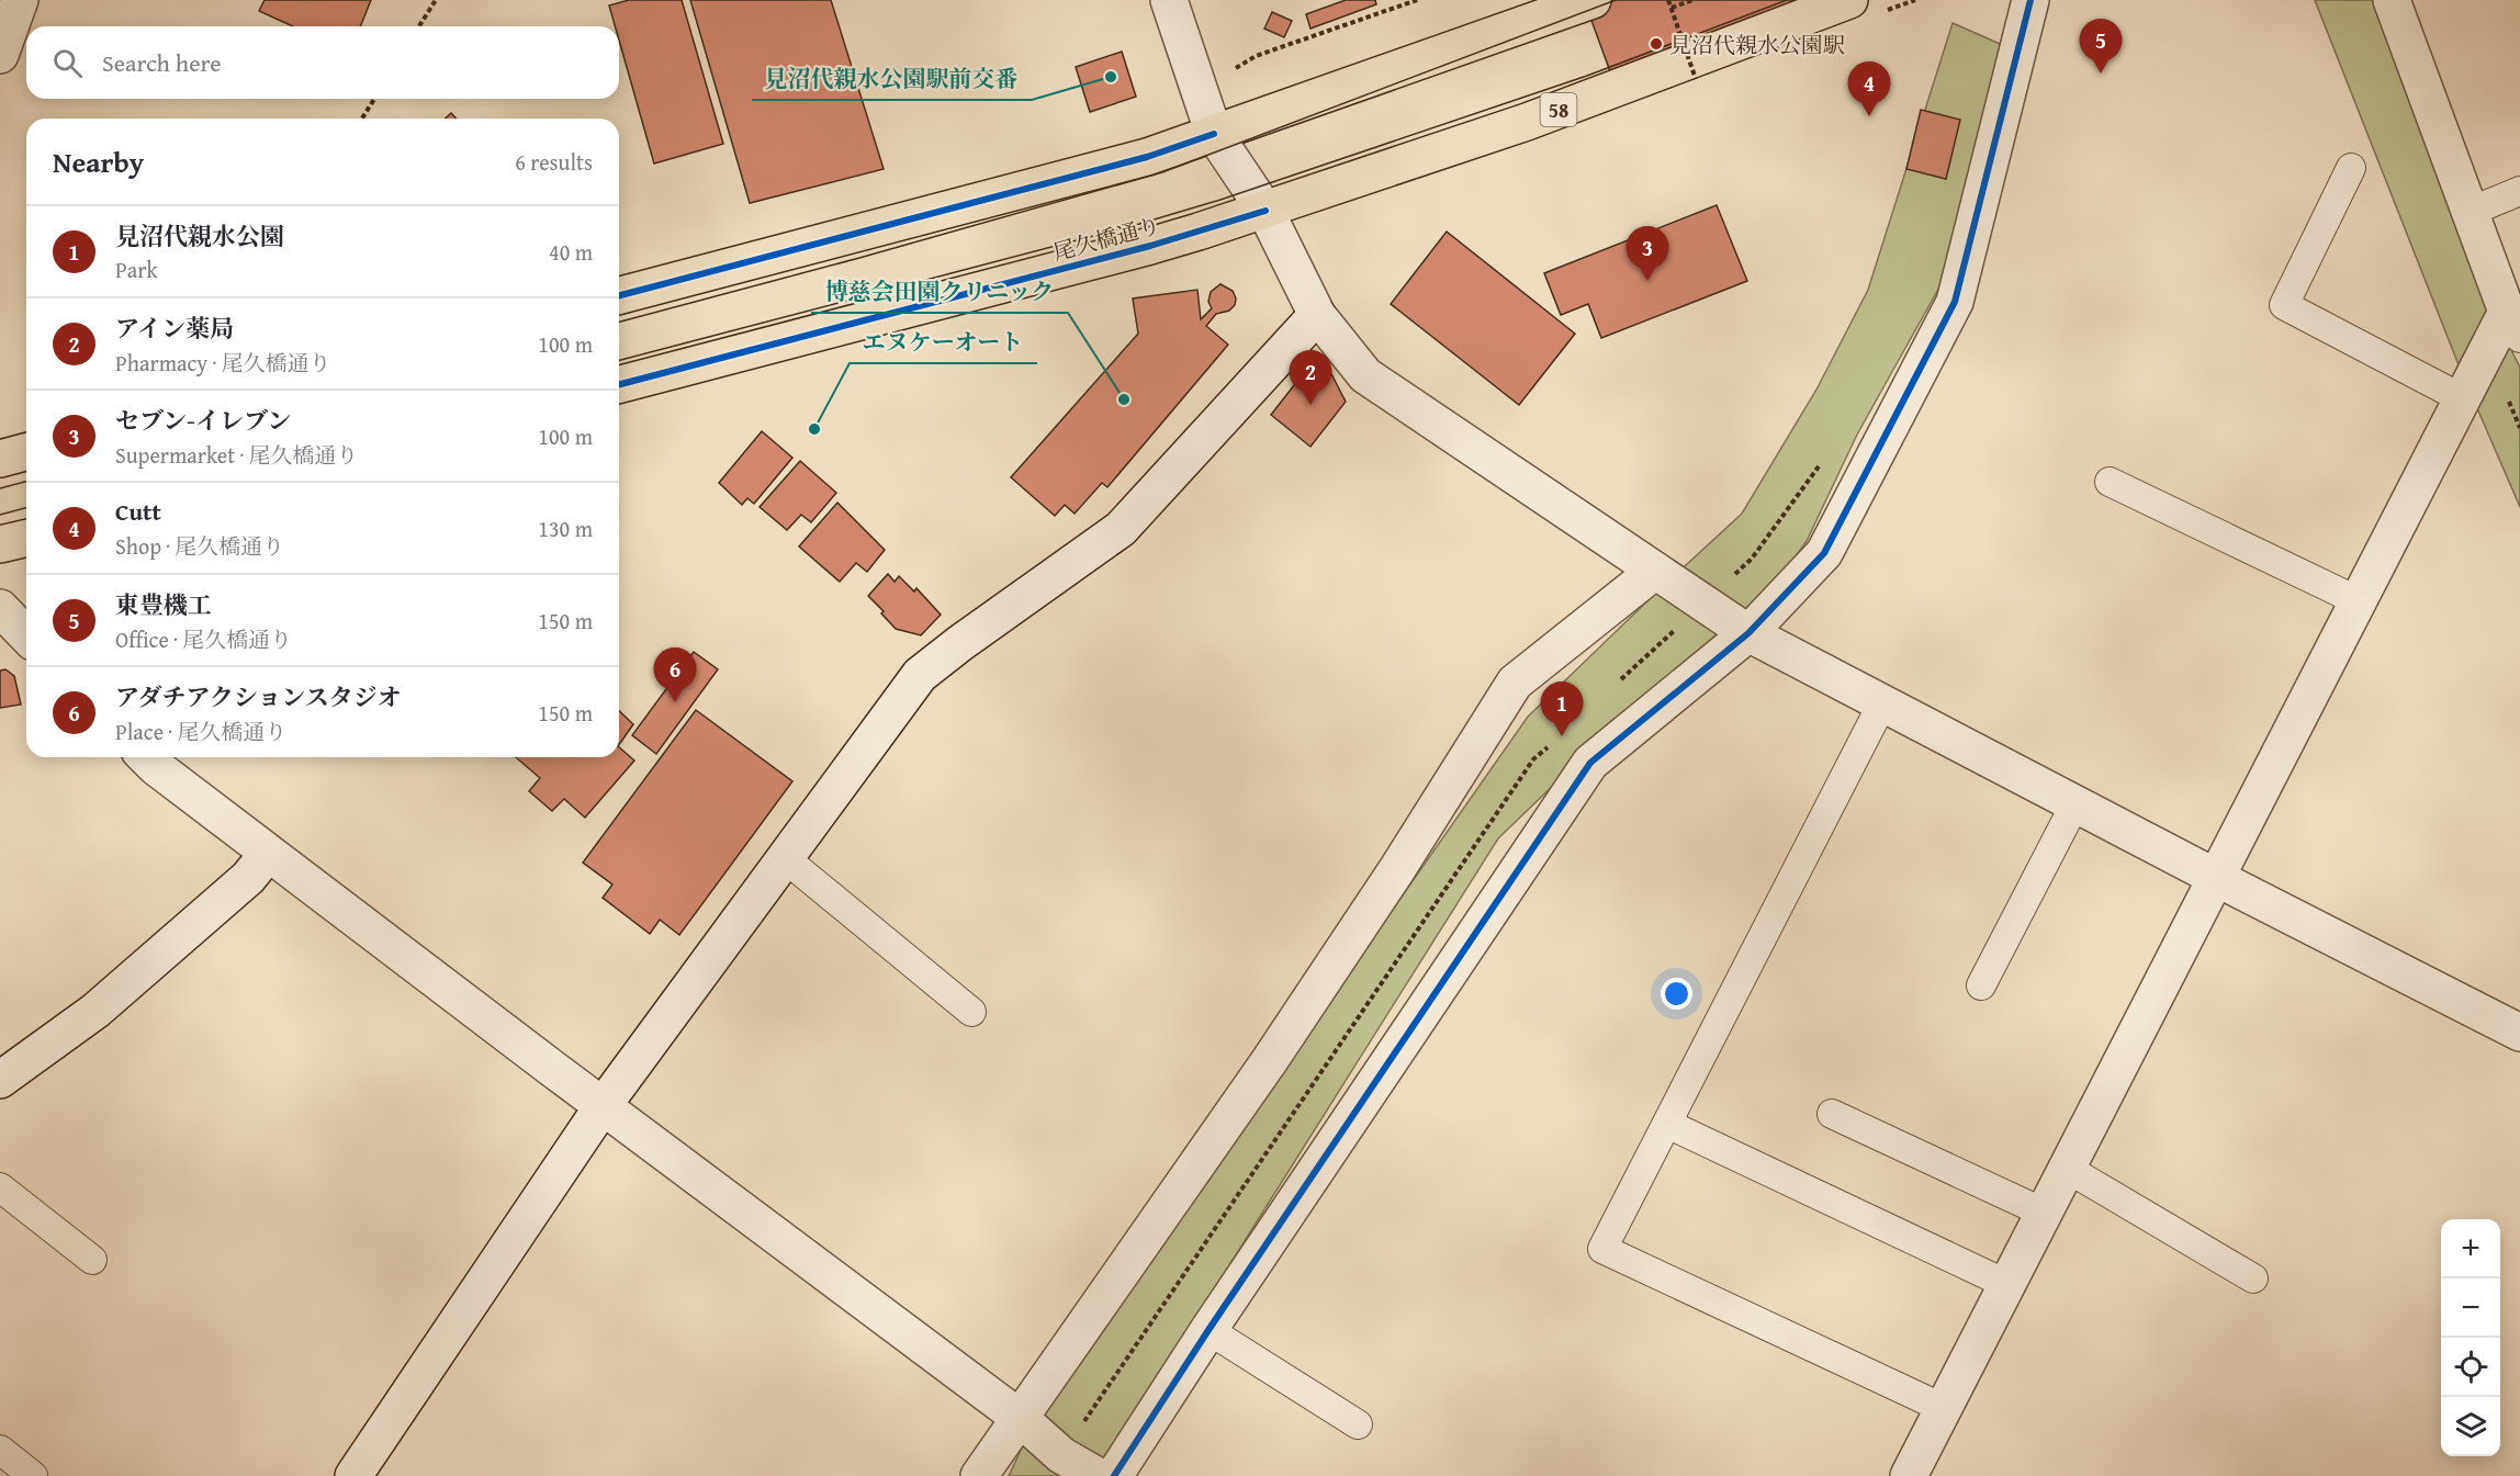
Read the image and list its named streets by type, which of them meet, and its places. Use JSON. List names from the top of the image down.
{
  "streets": {
    "main road": ["58", "尾久橋通り"]
  },
  "places": [
    "見沼代親水公園駅",
    "見沼代親水公園駅前交番",
    "博慈会田園クリニック",
    "エヌケーオート"
  ],
  "page": {
    "pins": [
      "5",
      "4",
      "3",
      "2",
      "6",
      "1"
    ],
    "search": "Search here",
    "heading": ["Nearby", "6 results"],
    "list": [
      {
        "mark": "1",
        "name": "見沼代親水公園",
        "note": "Park",
        "value": "40 m"
      },
      {
        "mark": "2",
        "name": "アイン薬局",
        "note": "Pharmacy · 尾久橋通り",
        "value": "100 m"
      },
      {
        "mark": "3",
        "name": "セブン-イレブン",
        "note": "Supermarket · 尾久橋通り",
        "value": "100 m"
      },
      {
        "mark": "4",
        "name": "Cutt",
        "note": "Shop · 尾久橋通り",
        "value": "130 m"
      },
      {
        "mark": "5",
        "name": "東豊機工",
        "note": "Office · 尾久橋通り",
        "value": "150 m"
      },
      {
        "mark": "6",
        "name": "アダチアクションスタジオ",
        "note": "Place · 尾久橋通り",
        "value": "150 m"
      }
    ],
    "map_buttons": ["+", "−"]
  }
}
